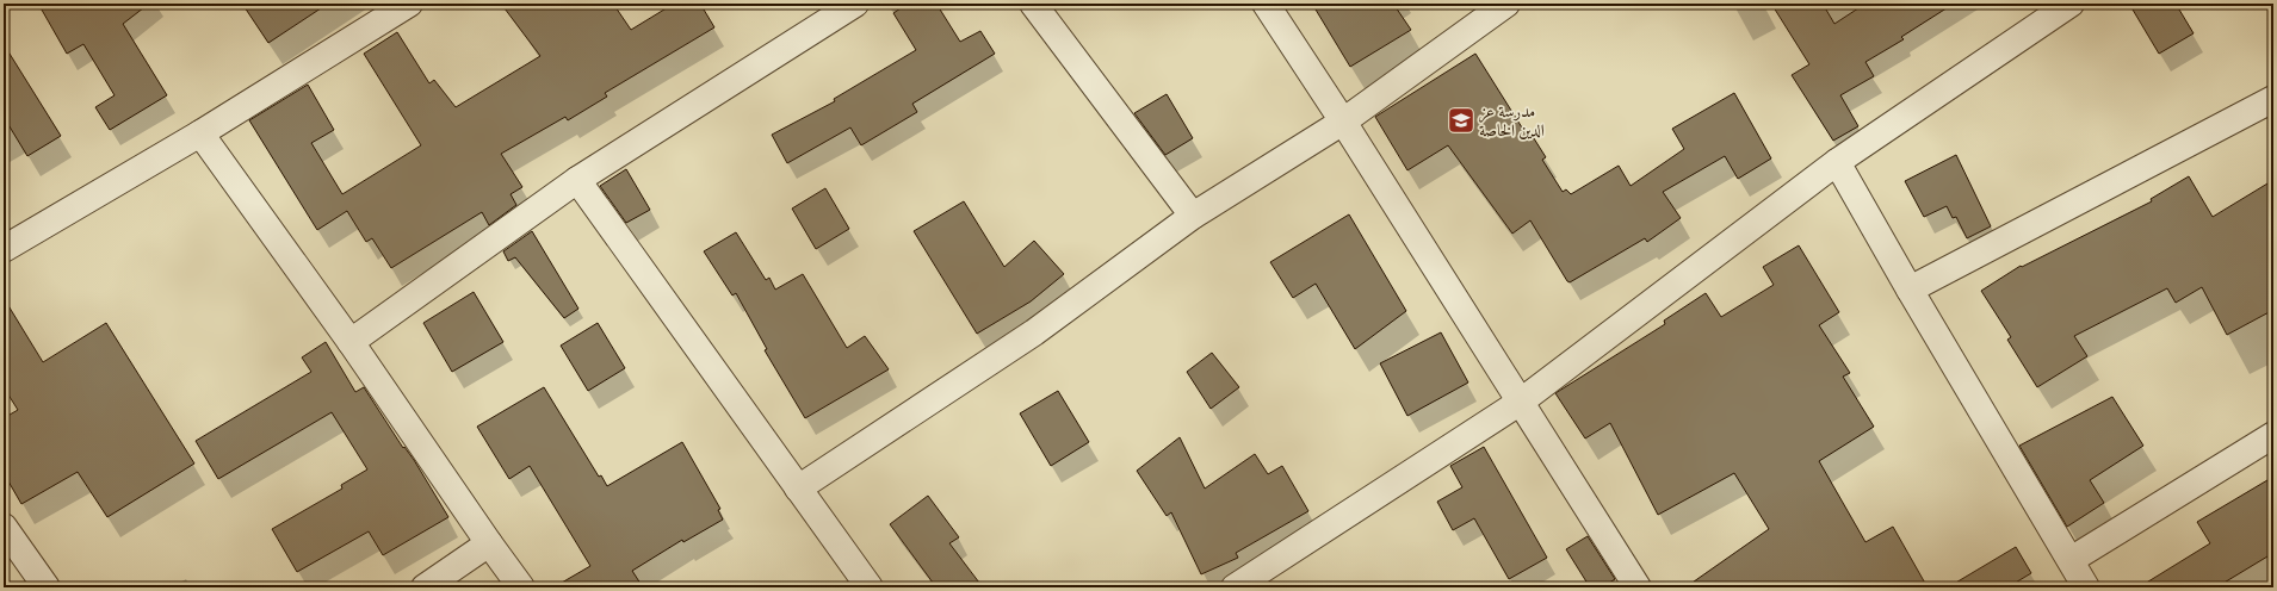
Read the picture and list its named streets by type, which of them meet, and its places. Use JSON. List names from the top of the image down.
{
  "places": {
    "school or university": ["مدرسة عز الدين الخاصة"]
  }
}
